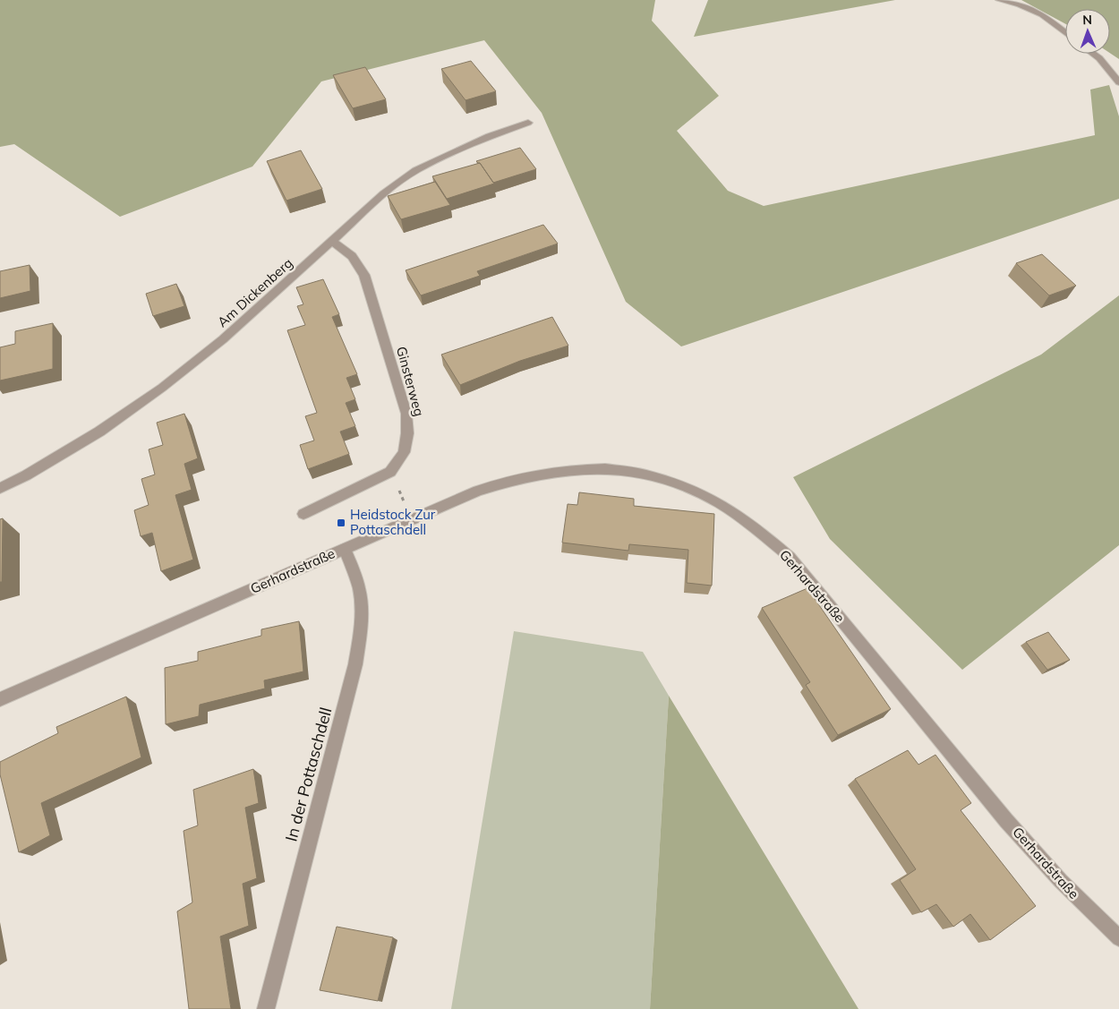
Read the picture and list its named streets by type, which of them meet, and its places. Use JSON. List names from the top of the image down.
{
  "streets": {
    "street": [
      "Am Dickenberg",
      "Ginsterweg",
      "Gerhardstraße",
      "In der Pottaschdell"
    ]
  },
  "crossings": [
    ["Am Dickenberg", "Ginsterweg"],
    ["Gerhardstraße", "In der Pottaschdell"]
  ],
  "places": {
    "transit": ["Heidstock Zur Pottaschdell"]
  },
  "north": "top"
}
